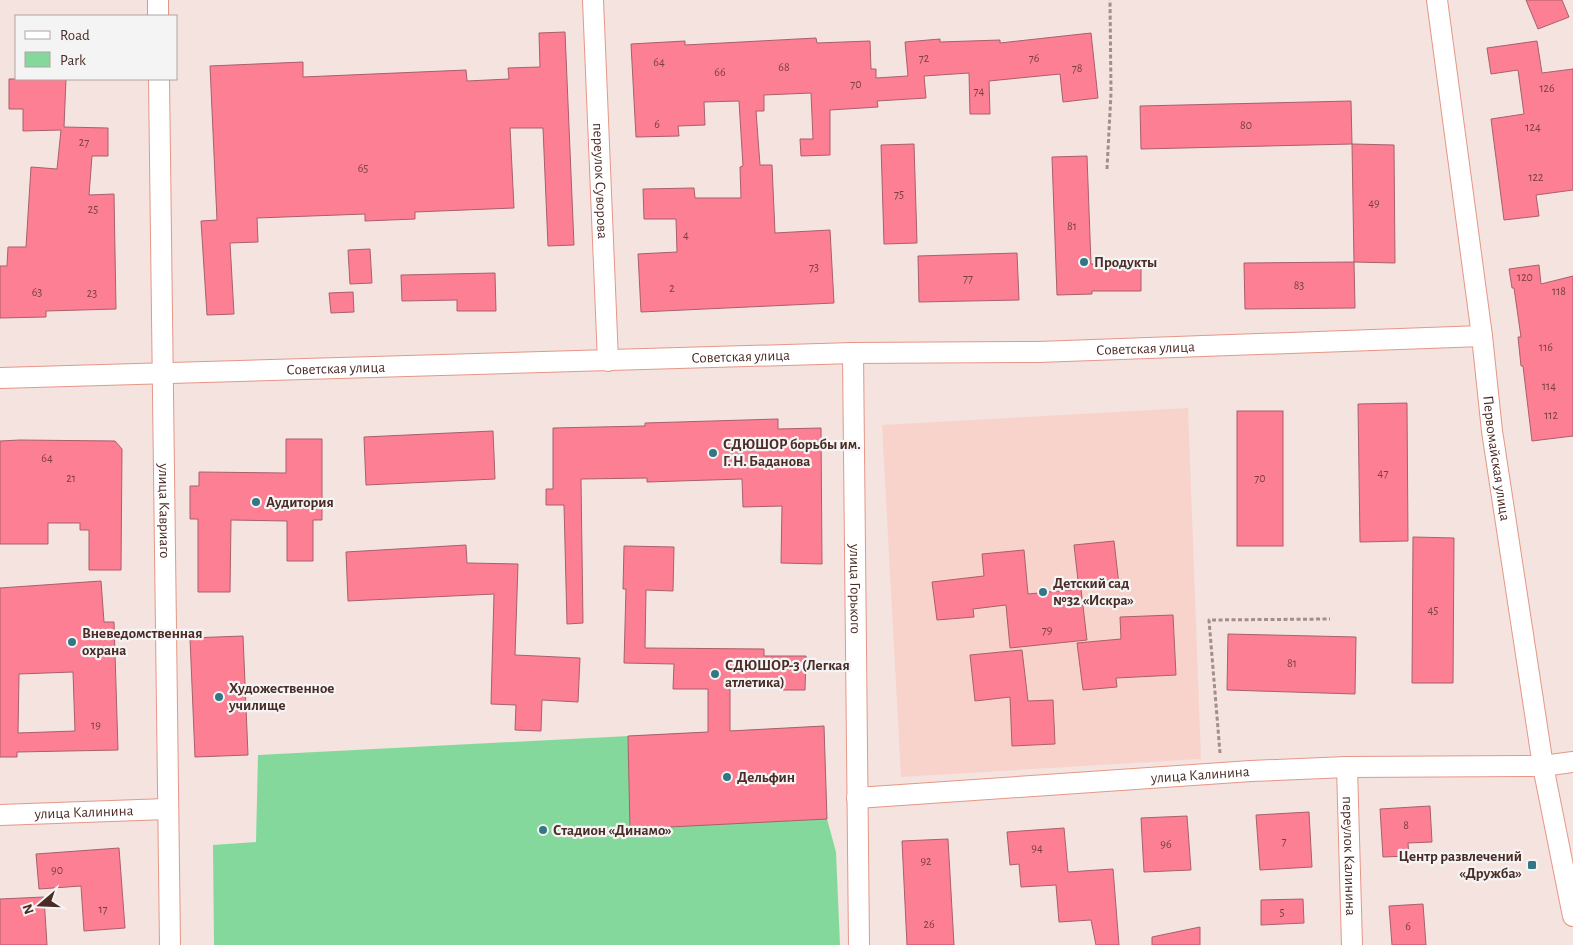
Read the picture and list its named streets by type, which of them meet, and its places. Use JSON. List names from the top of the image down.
{
  "streets": {
    "street": [
      "переулок Суворова",
      "Советская улица",
      "Первомайская улица",
      "улица Кавриаго",
      "улица Горького",
      "улица Калинина",
      "переулок Калинина"
    ]
  },
  "crossings": [
    ["переулок Суворова", "Советская улица"],
    ["Советская улица", "Первомайская улица"],
    ["Советская улица", "улица Кавриаго"],
    ["Советская улица", "улица Горького"],
    ["Первомайская улица", "улица Калинина"],
    ["улица Кавриаго", "улица Калинина"],
    ["улица Горького", "улица Калинина"],
    ["улица Калинина", "переулок Калинина"]
  ],
  "places": {
    "other": [
      "Продукты",
      "СДЮШОР борьбы им. Г. Н. Баданова",
      "Аудитория",
      "Детский сад №32 «Искра»",
      "Вневедомственная охрана",
      "СДЮШОР-3 (Легкая атлетика)",
      "Художественное училище",
      "Дельфин",
      "Стадион «Динамо»"
    ],
    "transit": ["Центр развлечений «Дружба»"]
  },
  "house_numbers": [
    "72",
    "76",
    "64",
    "68",
    "78",
    "66",
    "70",
    "126",
    "74",
    "6",
    "80",
    "124",
    "27",
    "65",
    "122",
    "75",
    "49",
    "25",
    "81",
    "4",
    "73",
    "120",
    "77",
    "83",
    "2",
    "118",
    "63",
    "23",
    "116",
    "114",
    "112",
    "64",
    "47",
    "21",
    "70",
    "45",
    "79",
    "81",
    "19",
    "8",
    "7",
    "96",
    "94",
    "92",
    "90",
    "17",
    "5",
    "26",
    "6"
  ],
  "legend": ["Road", "Park"],
  "north": "left"
}
